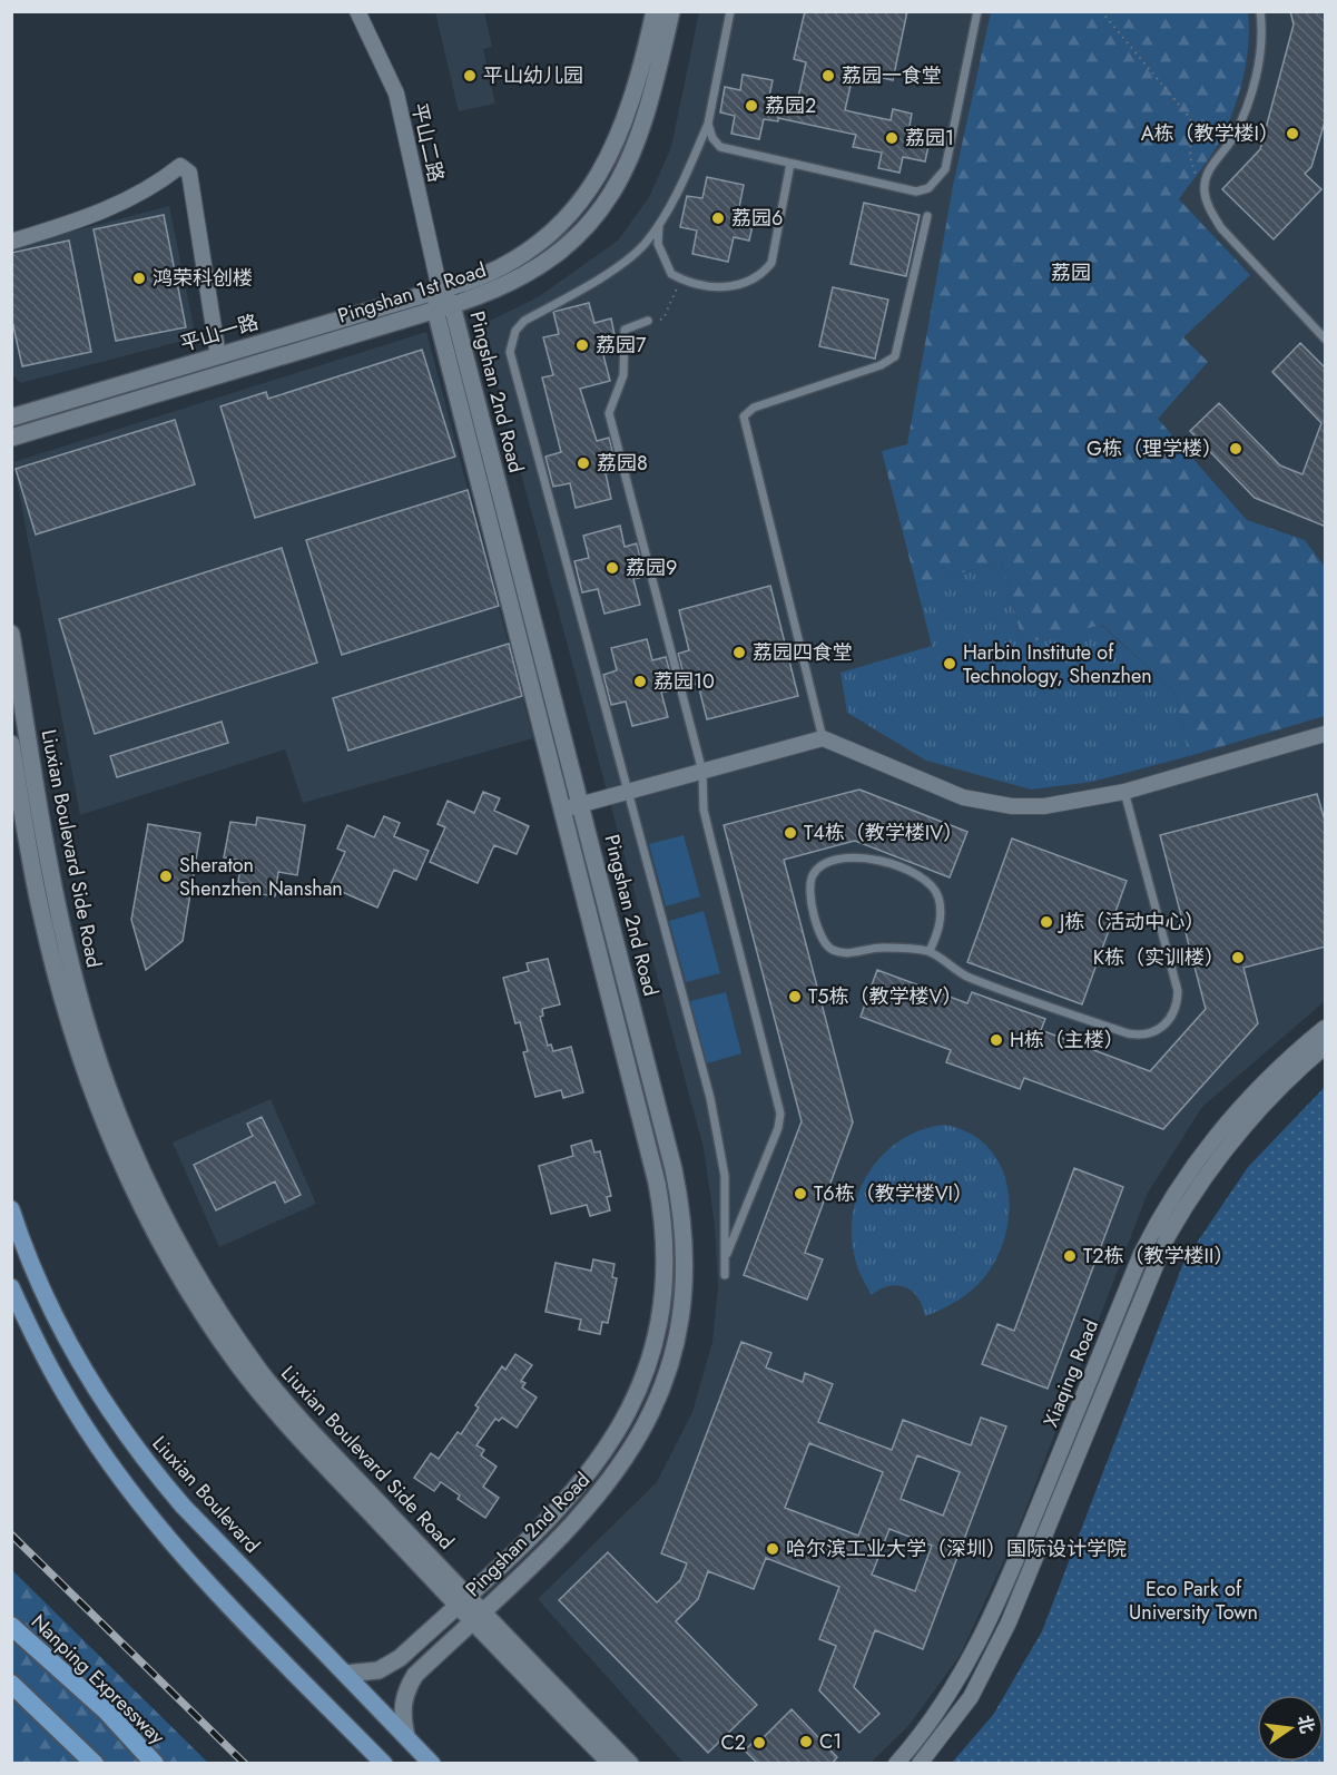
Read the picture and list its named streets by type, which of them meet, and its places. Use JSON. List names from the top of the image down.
{
  "streets": {
    "highway": ["Nanping Expressway"],
    "main road": ["Liuxian Boulevard"],
    "street": [
      "平山二路",
      "Pingshan 1st Road",
      "平山一路",
      "Pingshan 2nd Road",
      "Liuxian Boulevard Side Road",
      "Xiaqing Road"
    ]
  },
  "crossings": [
    ["平山二路", "Pingshan 1st Road"],
    ["平山二路", "平山一路"],
    ["平山二路", "Pingshan 2nd Road"],
    ["Pingshan 1st Road", "平山一路"],
    ["Pingshan 1st Road", "Pingshan 2nd Road"],
    ["平山一路", "Pingshan 2nd Road"],
    ["Pingshan 2nd Road", "Liuxian Boulevard Side Road"],
    ["Pingshan 2nd Road", "Liuxian Boulevard"]
  ],
  "parks": ["荔园", "Eco Park of University Town"],
  "places": [
    "平山幼儿园",
    "荔园一食堂",
    "荔园2",
    "A栋（教学楼I）",
    "荔园1",
    "荔园6",
    "鸿荣科创楼",
    "荔园7",
    "G栋（理学楼）",
    "荔园8",
    "荔园9",
    "荔园四食堂",
    "Harbin Institute of Technology, Shenzhen",
    "荔园10",
    "T4栋（教学楼IV）",
    "Sheraton Shenzhen Nanshan",
    "J栋（活动中心）",
    "K栋（实训楼）",
    "T5栋（教学楼V）",
    "H栋（主楼）",
    "T6栋（教学楼VI）",
    "T2栋（教学楼II）",
    "哈尔滨工业大学（深圳）国际设计学院",
    "C1",
    "C2"
  ],
  "north": "right"
}
